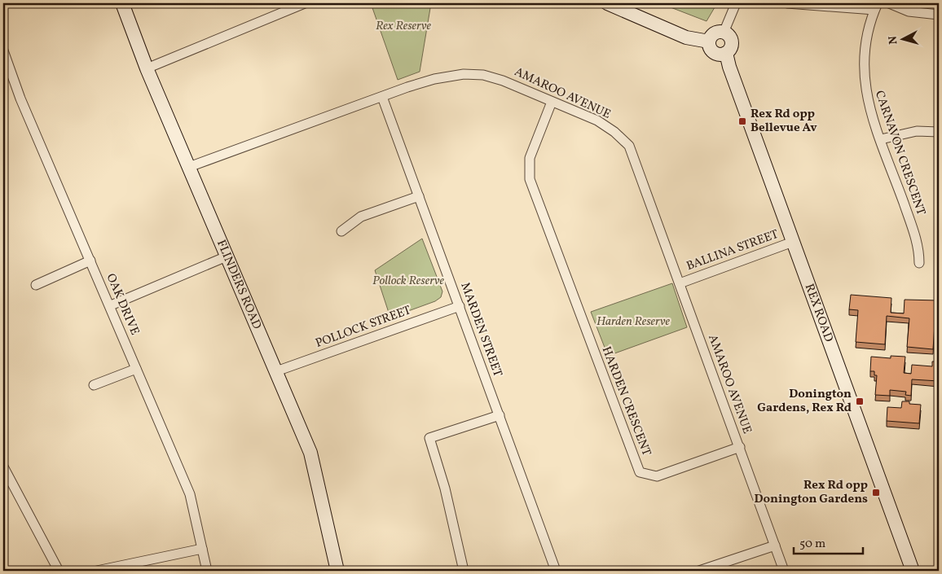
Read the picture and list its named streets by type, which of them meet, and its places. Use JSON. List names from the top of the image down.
{
  "streets": {
    "street": [
      "AMAROO AVENUE",
      "CARNAVON CRESCENT",
      "BALLINA STREET",
      "FLINDERS ROAD",
      "OAK DRIVE",
      "REX ROAD",
      "POLLOCK STREET",
      "MARDEN STREET",
      "HARDEN CRESCENT"
    ]
  },
  "crossings": [
    ["AMAROO AVENUE", "BALLINA STREET"],
    ["AMAROO AVENUE", "FLINDERS ROAD"],
    ["AMAROO AVENUE", "MARDEN STREET"],
    ["AMAROO AVENUE", "HARDEN CRESCENT"],
    ["BALLINA STREET", "REX ROAD"],
    ["FLINDERS ROAD", "POLLOCK STREET"],
    ["POLLOCK STREET", "MARDEN STREET"]
  ],
  "parks": ["Rex Reserve", "Pollock Reserve", "Harden Reserve"],
  "places": {
    "transit": ["Rex Rd opp Bellevue Av", "Donington Gardens, Rex Rd", "Rex Rd opp Donington Gardens"]
  },
  "scale_bar": "50 m",
  "north": "left"
}
